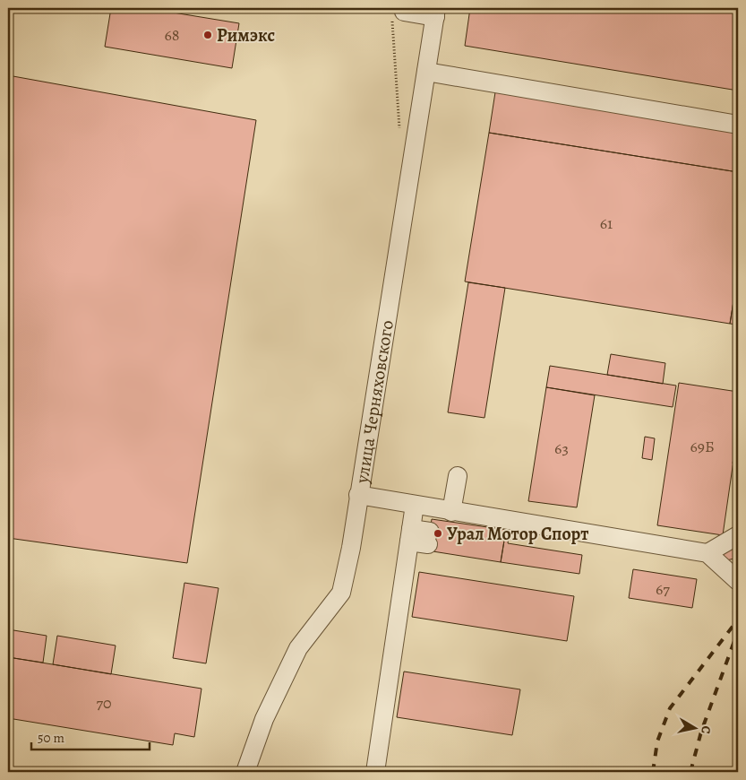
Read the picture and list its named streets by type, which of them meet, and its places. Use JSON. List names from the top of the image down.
{
  "streets": {
    "street": ["улица Черняховского"]
  },
  "places": ["Римэкс", "Урал Мотор Спорт"],
  "house_numbers": [
    "68",
    "61",
    "69Б",
    "63",
    "67",
    "70"
  ],
  "scale_bar": "50 m",
  "north": "right"
}
